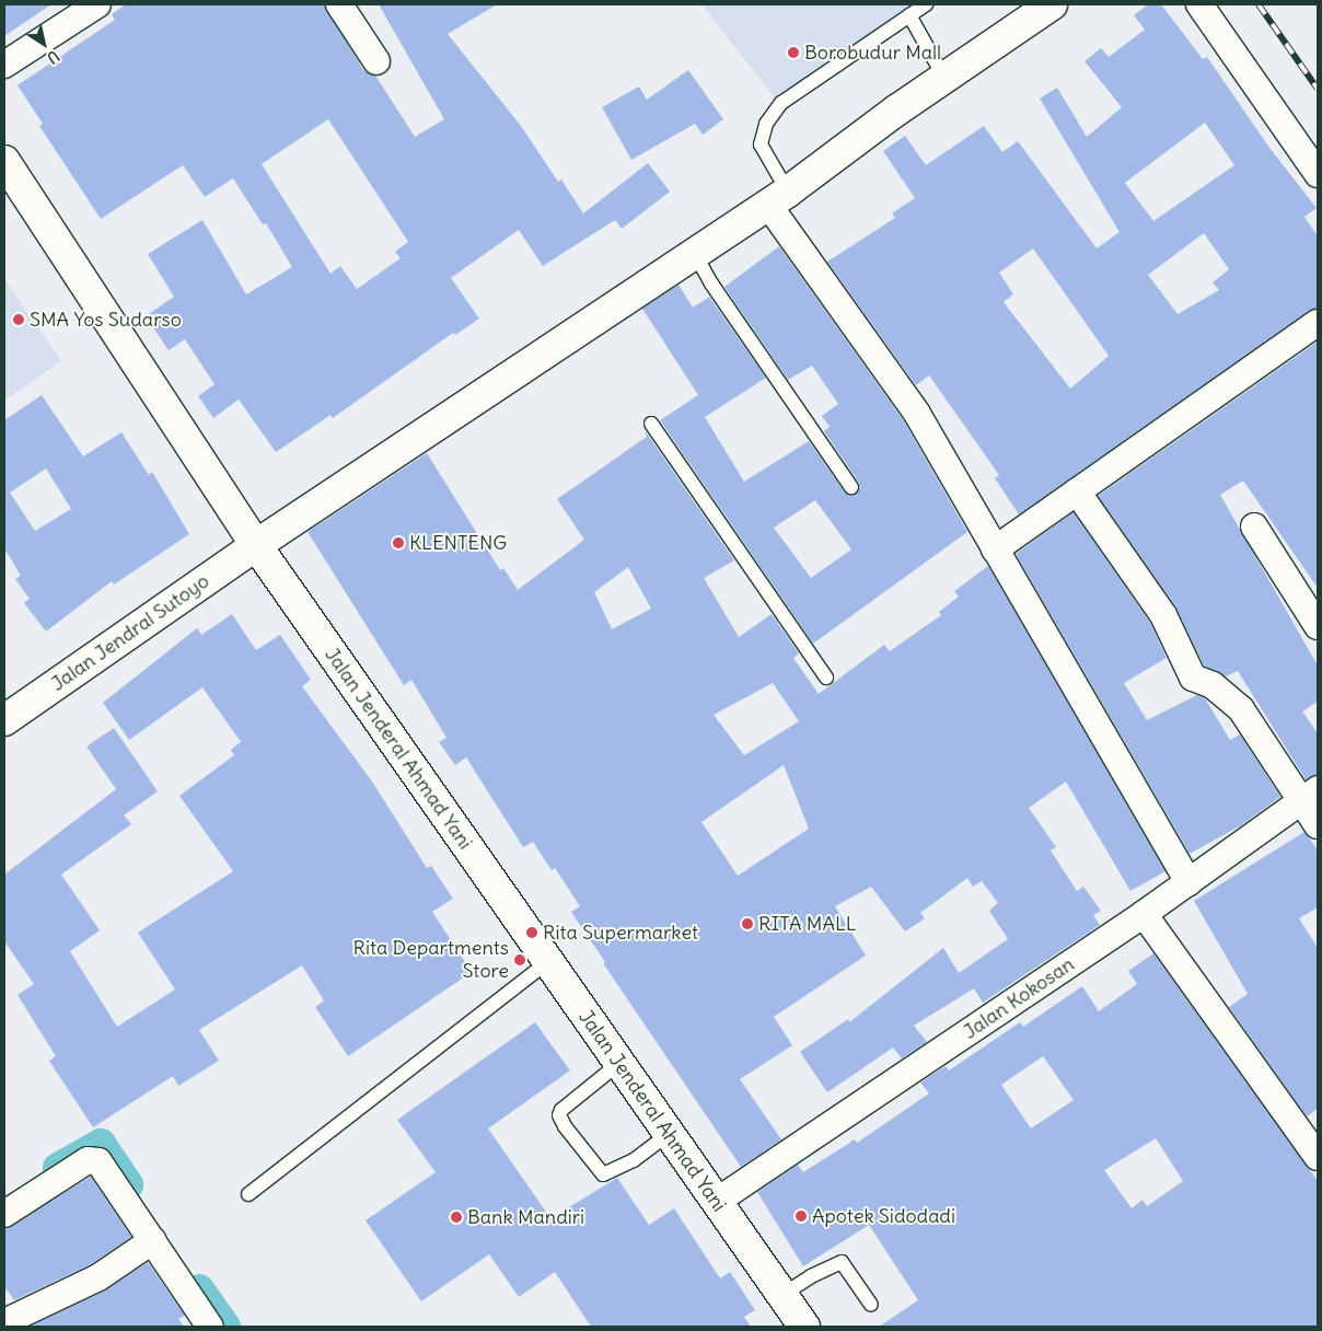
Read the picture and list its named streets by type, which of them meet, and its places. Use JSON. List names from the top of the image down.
{
  "streets": {
    "main road": ["Jalan Jendral Sutoyo", "Jalan Jenderal Ahmad Yani"],
    "street": ["Jalan Kokosan"]
  },
  "crossings": [
    ["Jalan Jendral Sutoyo", "Jalan Jenderal Ahmad Yani"],
    ["Jalan Jenderal Ahmad Yani", "Jalan Kokosan"]
  ],
  "places": [
    "Borobudur Mall",
    "SMA Yos Sudarso",
    "KLENTENG",
    "RITA MALL",
    "Rita Supermarket",
    "Rita Departments Store",
    "Apotek Sidodadi",
    "Bank Mandiri"
  ],
  "north": "bottom right"
}
